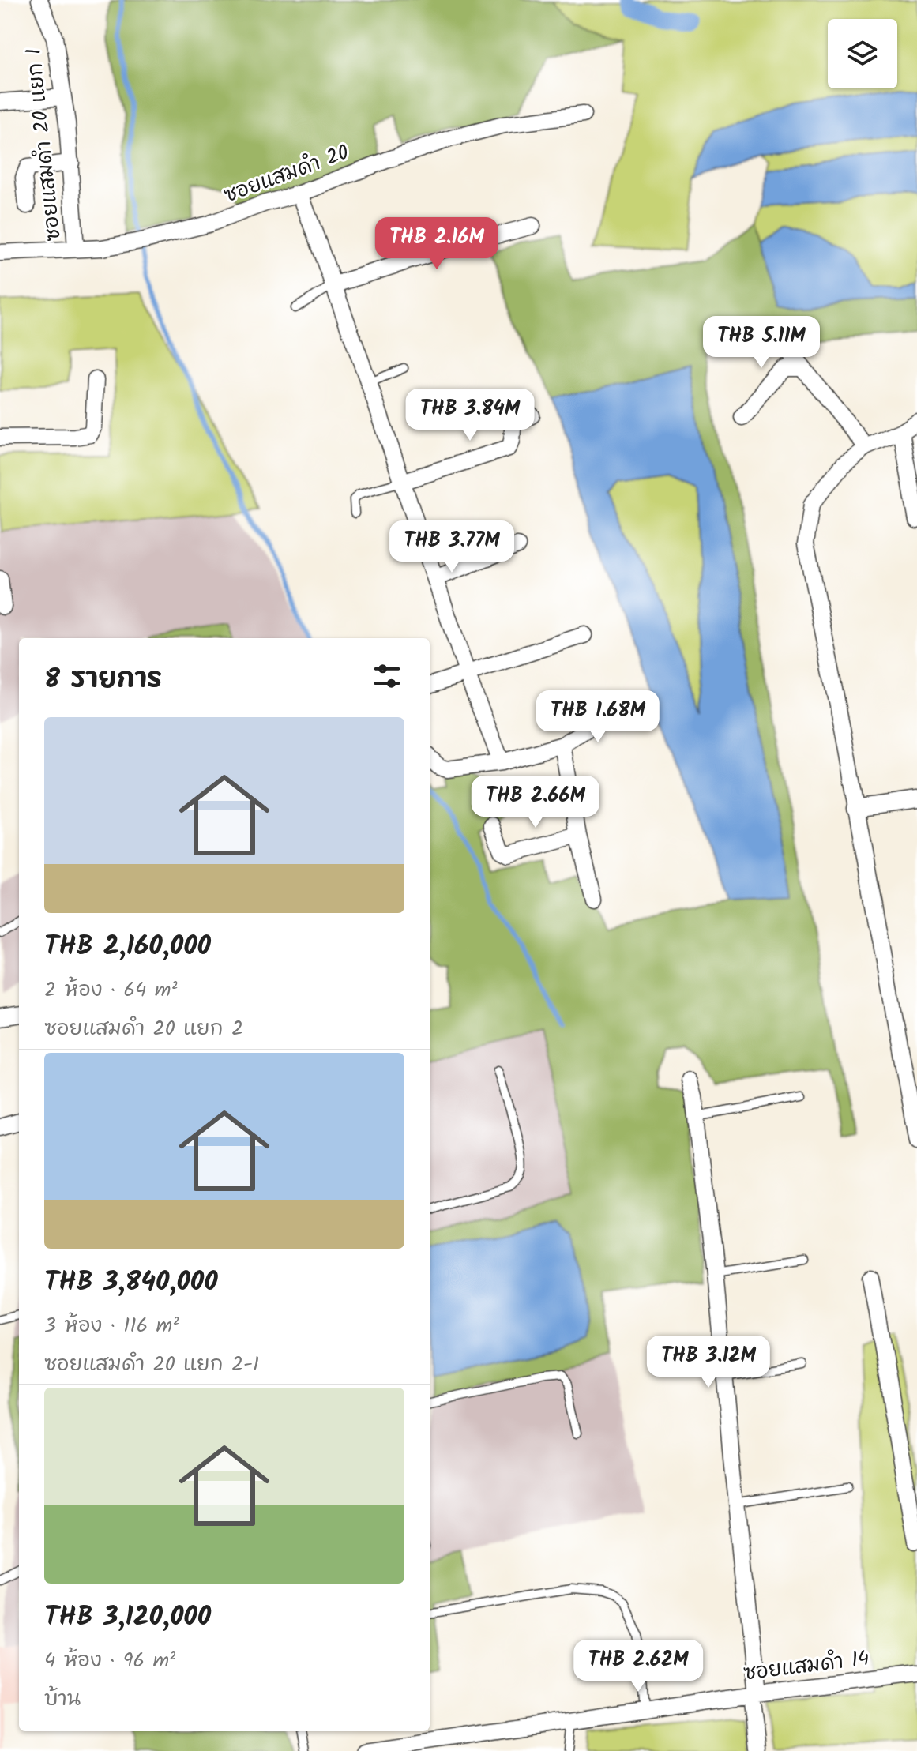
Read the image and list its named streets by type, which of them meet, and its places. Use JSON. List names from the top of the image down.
{
  "streets": {
    "street": ["ซอยแสมดำ 20 แยก 1", "ซอยแสมดำ 20", "ซอยแสมดำ 14"]
  },
  "crossings": [
    ["ซอยแสมดำ 20 แยก 1", "ซอยแสมดำ 20"]
  ],
  "page": {
    "price": [
      "THB 2.16M",
      "THB 5.11M",
      "THB 3.84M",
      "THB 3.77M",
      "THB 1.68M",
      "THB 2.66M",
      "THB 3.12M",
      "THB 2.62M"
    ],
    "heading": "8 รายการ",
    "list": [
      {
        "name": "THB 2,160,000",
        "note": "2 ห้อง · 64 m² · ซอยแสมดำ 20 แยก 2"
      },
      {
        "name": "THB 3,840,000",
        "note": "3 ห้อง · 116 m² · ซอยแสมดำ 20 แยก 2-1"
      },
      {
        "name": "THB 3,120,000",
        "note": "4 ห้อง · 96 m² · บ้าน"
      }
    ]
  }
}
